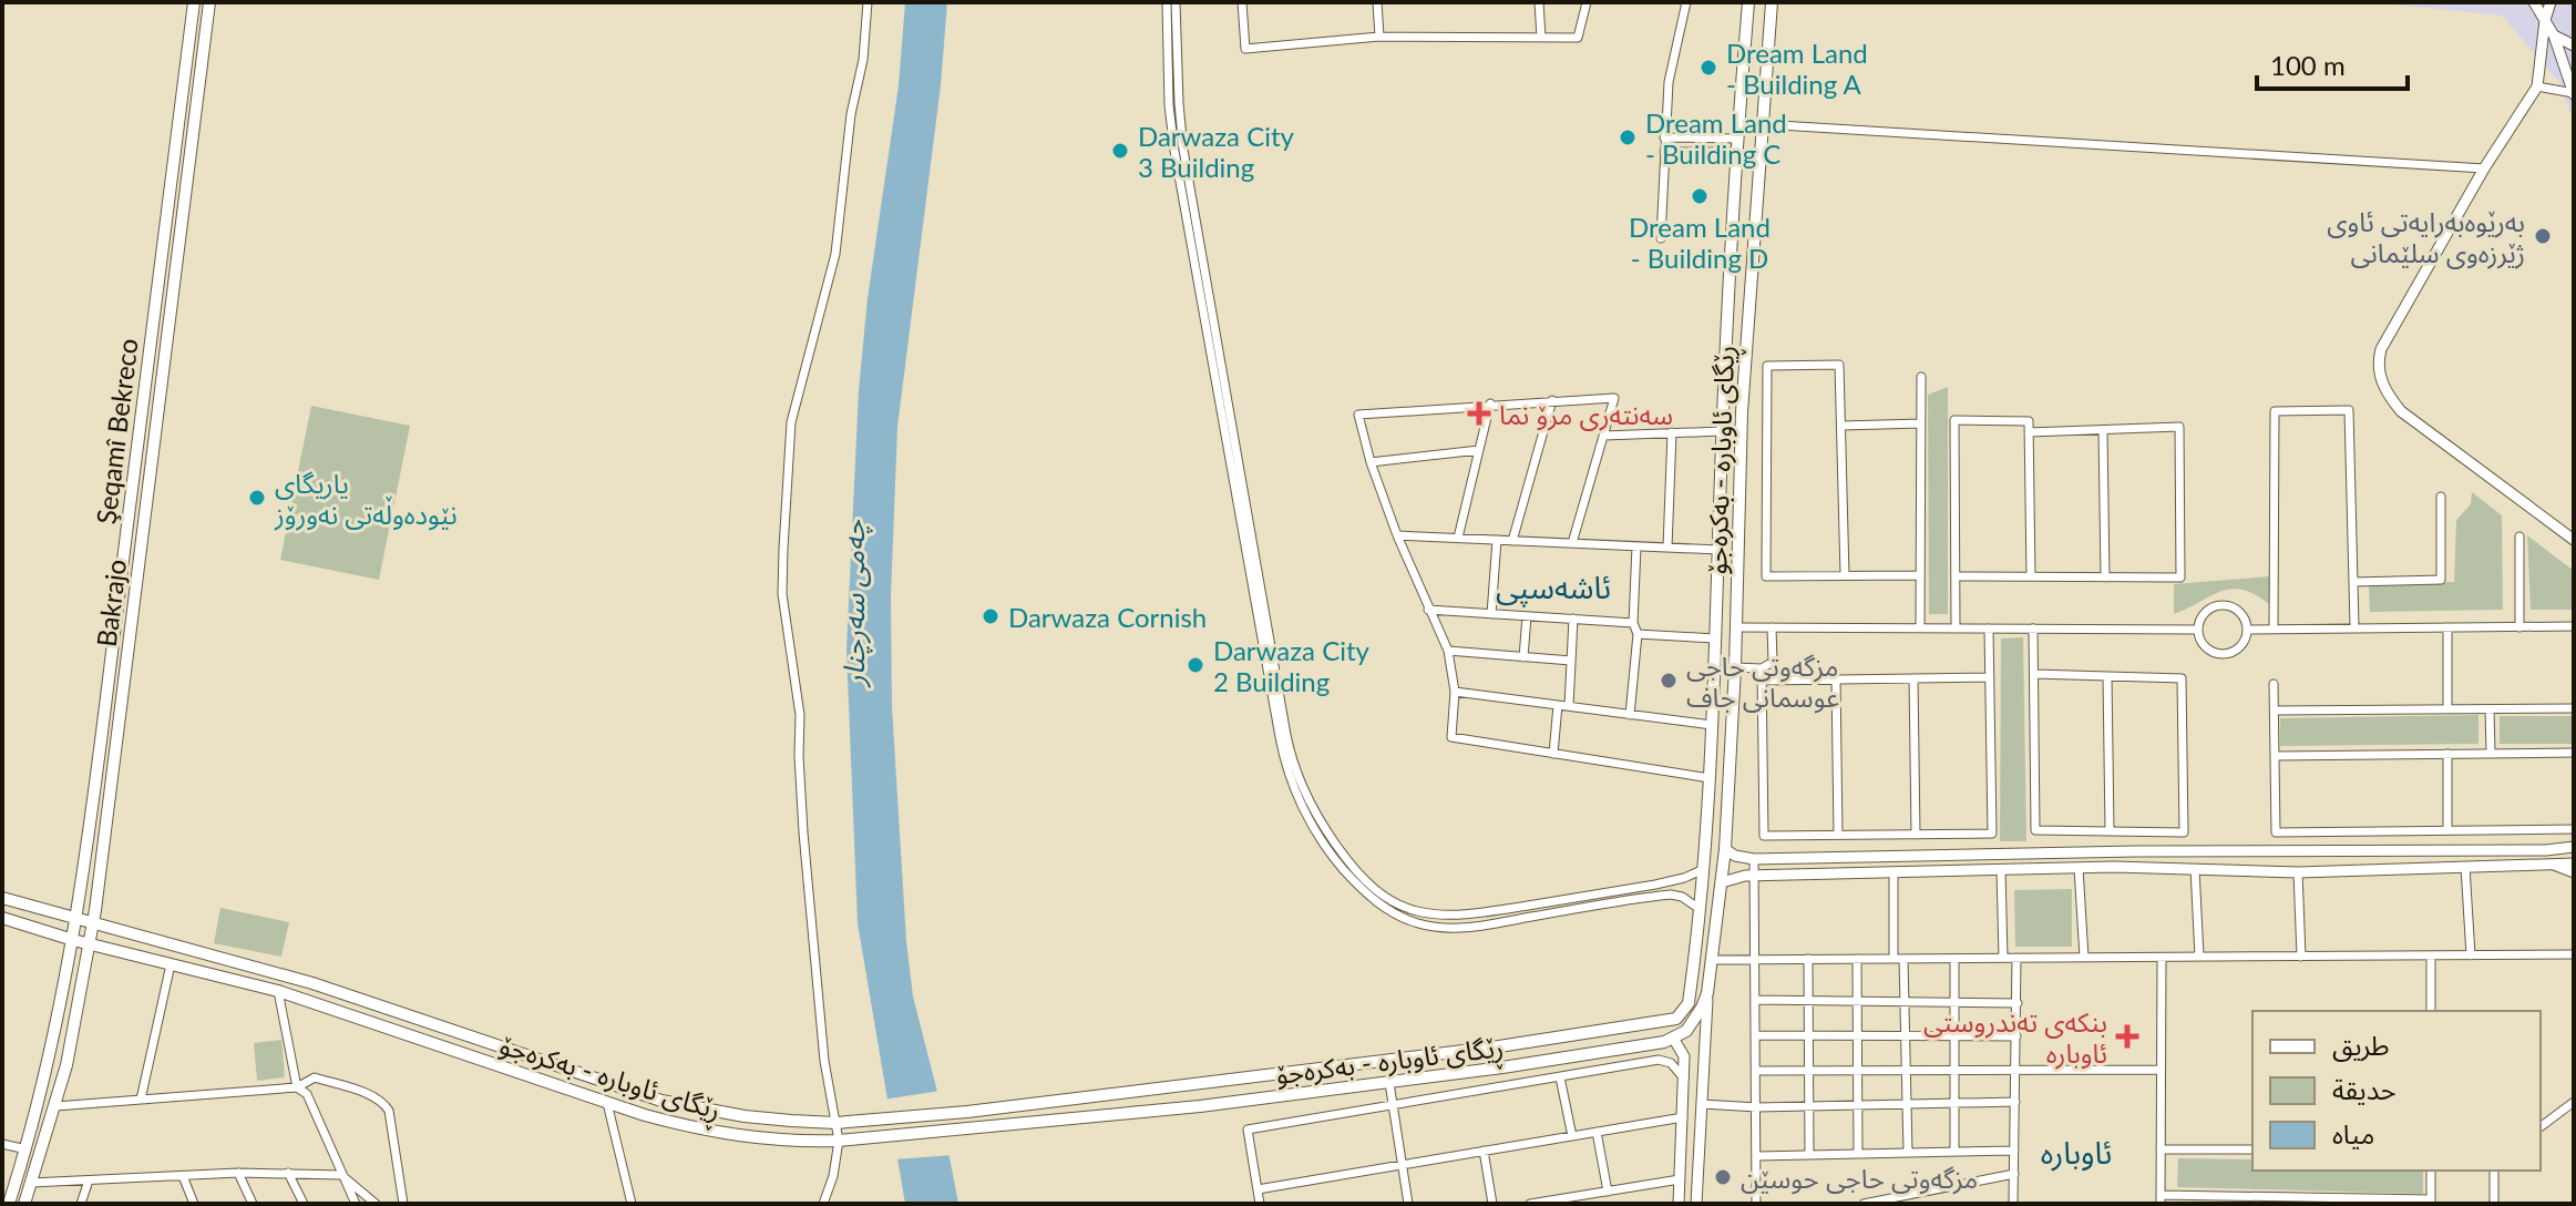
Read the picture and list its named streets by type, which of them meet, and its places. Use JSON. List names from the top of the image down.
{
  "streets": {
    "main road": ["Şeqamî Bekreco", "ڕێگای ئاوبارە - بەکرەجۆ", "Bakrajo"]
  },
  "crossings": [
    ["Şeqamî Bekreco", "ڕێگای ئاوبارە - بەکرەجۆ"],
    ["ڕێگای ئاوبارە - بەکرەجۆ", "Bakrajo"]
  ],
  "districts": ["ئاشەسپی", "ئاوبارە"],
  "water": ["چەمی سەرچنار"],
  "places": {
    "other": [
      "Dream Land - Building A",
      "Dream Land - Building C",
      "Darwaza City 3 Building",
      "Dream Land - Building D",
      "بەرێوەبەرایەتی ئاوی ژێرزەوی سلێمانی",
      "یاریگای نێودەوڵەتی نەورۆز",
      "Darwaza Cornish",
      "Darwaza City 2 Building",
      "مزگەوتی حاجی عوسمانی جاف",
      "مزگەوتی حاجی حوسێن"
    ],
    "health": ["سەنتەرى مرۆ نما", "بنکەی تەندروستی ئاوبارە"]
  },
  "legend": ["طريق", "حديقة", "مياه"],
  "scale_bar": "100 m"
}
